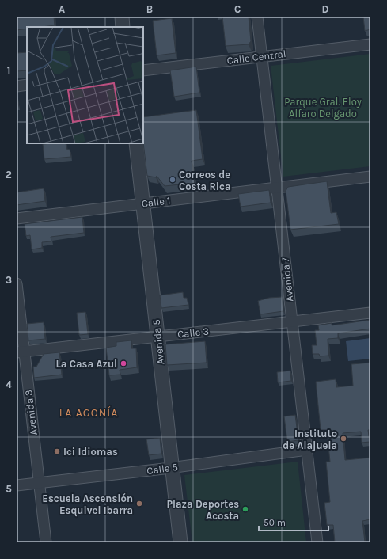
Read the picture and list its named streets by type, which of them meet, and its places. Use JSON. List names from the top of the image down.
{
  "streets": {
    "street": [
      "Calle Central",
      "Calle 1",
      "Avenida 7",
      "Calle 3",
      "Avenida 5",
      "Avenida 3",
      "Calle 5"
    ]
  },
  "crossings": [
    ["Calle Central", "Avenida 7"],
    ["Calle 1", "Avenida 7"],
    ["Calle 1", "Avenida 5"],
    ["Avenida 7", "Calle 3"],
    ["Avenida 7", "Calle 5"],
    ["Calle 3", "Avenida 5"],
    ["Calle 3", "Avenida 3"],
    ["Avenida 5", "Calle 5"],
    ["Avenida 3", "Calle 5"]
  ],
  "districts": ["LA AGONÍA"],
  "parks": ["Parque Gral. Eloy Alfaro Delgado"],
  "places": [
    "Correos de Costa Rica",
    "La Casa Azul",
    "Instituto de Alajuela",
    "Ici Idiomas",
    "Escuela Ascensión Esquivel Ibarra",
    "Plaza Deportes Acosta"
  ],
  "scale_bar": "50 m",
  "grid": {
    "columns": [
      "A",
      "B",
      "C",
      "D"
    ],
    "rows": [
      "1",
      "2",
      "3",
      "4",
      "5"
    ]
  }
}
